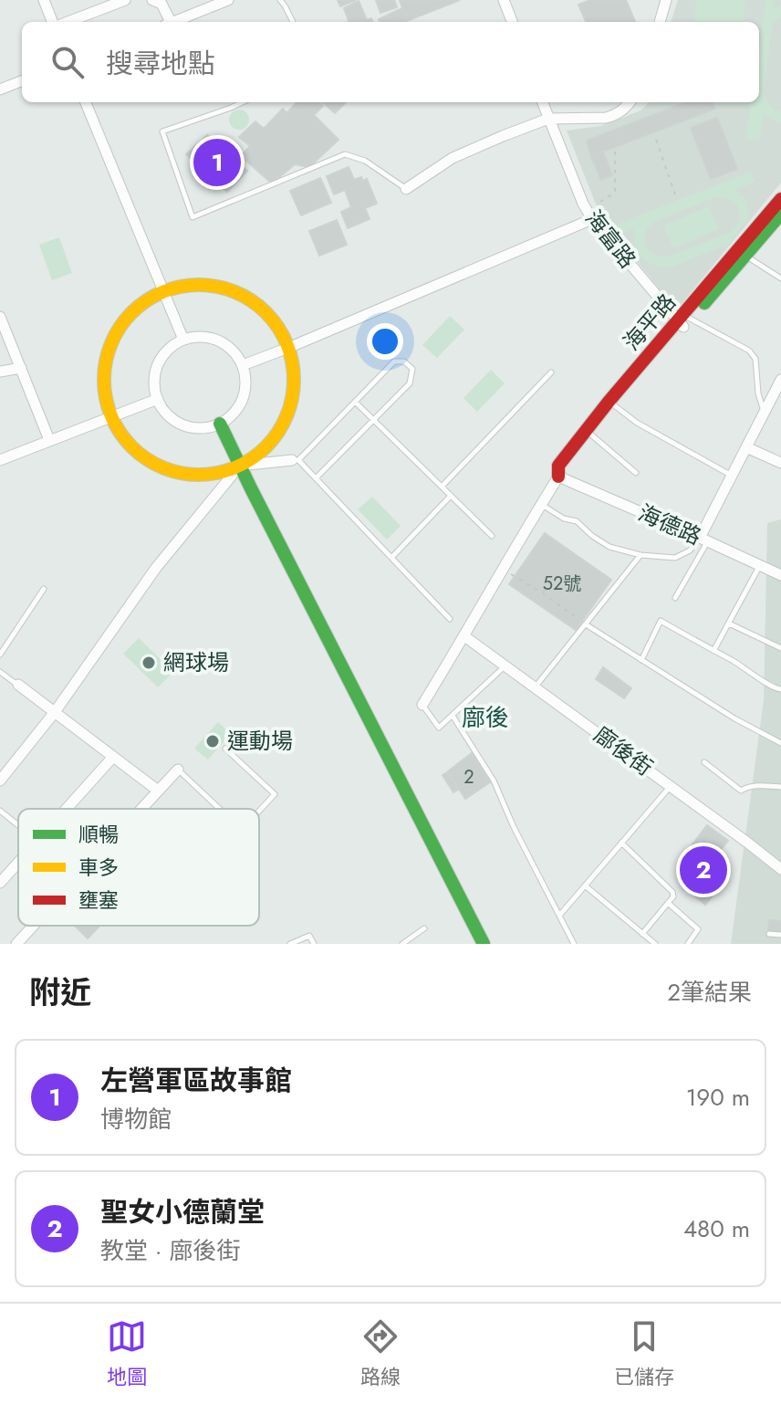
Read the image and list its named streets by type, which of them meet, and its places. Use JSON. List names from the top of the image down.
{
  "streets": {
    "street": [
      "海富路",
      "海平路",
      "海德路",
      "廍後街"
    ]
  },
  "crossings": [
    ["海富路", "海平路"],
    ["海平路", "海德路"],
    ["海平路", "廍後街"]
  ],
  "districts": ["廍後"],
  "places": ["網球場", "運動場"],
  "house_numbers": ["52號", "2"],
  "legend": ["順暢", "車多", "壅塞"],
  "page": {
    "search": "搜尋地點",
    "pins": ["1", "2"],
    "heading": ["附近", "2筆結果"],
    "list": [
      {
        "mark": "1",
        "name": "左營軍區故事館",
        "note": "博物館",
        "value": "190 m"
      },
      {
        "mark": "2",
        "name": "聖女小德蘭堂",
        "note": "教堂 · 廍後街",
        "value": "480 m"
      }
    ],
    "nav": ["地圖", "路線", "已儲存"]
  }
}
